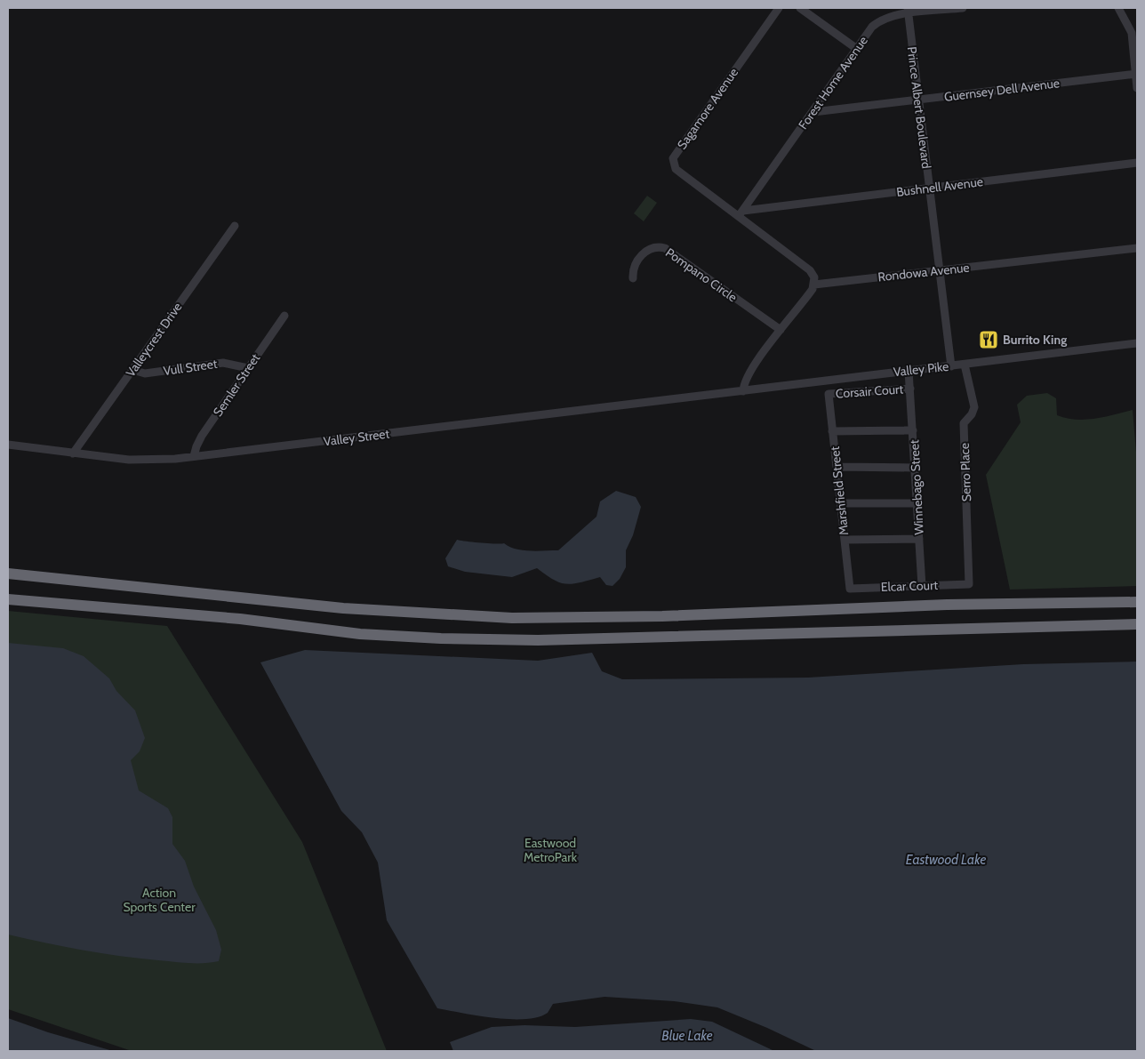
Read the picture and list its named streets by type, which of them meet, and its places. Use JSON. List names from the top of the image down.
{
  "streets": {
    "street": [
      "Forest Home Avenue",
      "Guernsey Dell Avenue",
      "Prince Albert Boulevard",
      "Sagamore Avenue",
      "Bushnell Avenue",
      "Rondowa Avenue",
      "Pompano Circle",
      "Valleycrest Drive",
      "Vull Street",
      "Valley Pike",
      "Semler Street",
      "Corsair Court",
      "Valley Street",
      "Serro Place",
      "Winnebago Street",
      "Marshfield Street",
      "Elcar Court"
    ]
  },
  "crossings": [
    ["Forest Home Avenue", "Guernsey Dell Avenue"],
    ["Forest Home Avenue", "Prince Albert Boulevard"],
    ["Forest Home Avenue", "Sagamore Avenue"],
    ["Forest Home Avenue", "Bushnell Avenue"],
    ["Guernsey Dell Avenue", "Prince Albert Boulevard"],
    ["Prince Albert Boulevard", "Bushnell Avenue"],
    ["Prince Albert Boulevard", "Rondowa Avenue"],
    ["Prince Albert Boulevard", "Valley Pike"],
    ["Sagamore Avenue", "Bushnell Avenue"],
    ["Valleycrest Drive", "Vull Street"],
    ["Valleycrest Drive", "Valley Street"],
    ["Vull Street", "Semler Street"],
    ["Valley Pike", "Valley Street"],
    ["Valley Pike", "Serro Place"],
    ["Valley Pike", "Winnebago Street"],
    ["Semler Street", "Valley Street"],
    ["Corsair Court", "Winnebago Street"],
    ["Corsair Court", "Marshfield Street"],
    ["Serro Place", "Elcar Court"],
    ["Winnebago Street", "Elcar Court"],
    ["Marshfield Street", "Elcar Court"]
  ],
  "water": ["Eastwood Lake", "Blue Lake"],
  "parks": ["Eastwood MetroPark", "Action Sports Center"],
  "places": {
    "restaurant": ["Burrito King"]
  }
}
